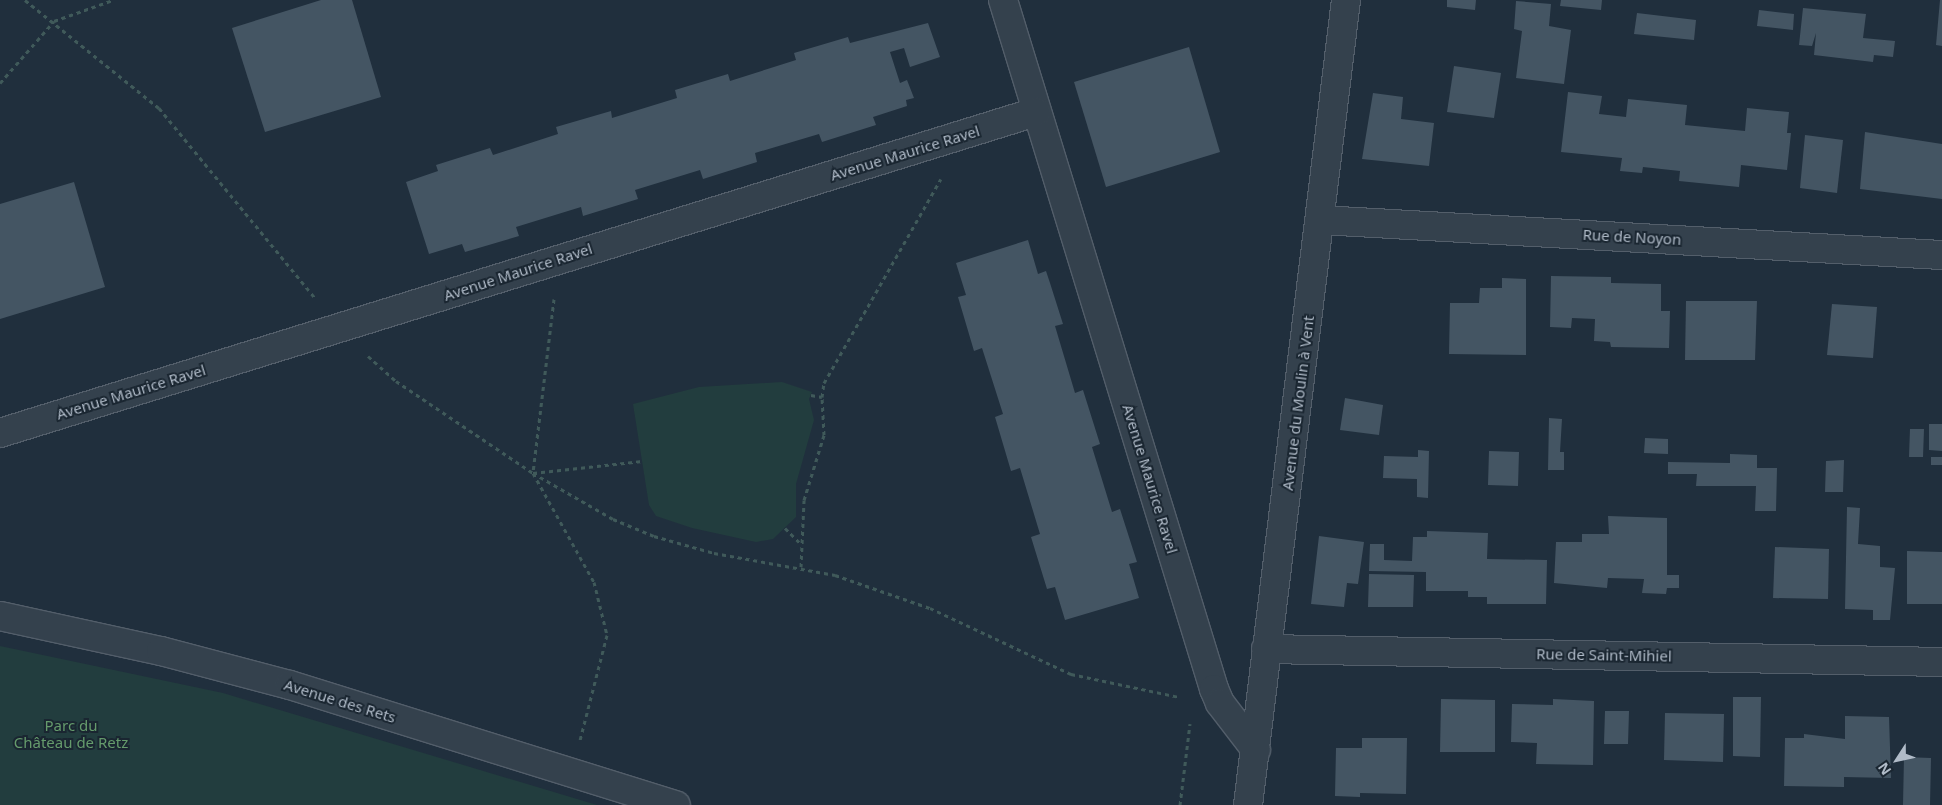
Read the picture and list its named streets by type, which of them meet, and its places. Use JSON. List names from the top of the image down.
{
  "streets": {
    "street": [
      "Avenue Maurice Ravel",
      "Rue de Noyon",
      "Avenue du Moulin à Vent",
      "Rue de Saint-Mihiel",
      "Avenue des Rets"
    ]
  },
  "crossings": [
    ["Avenue Maurice Ravel", "Avenue du Moulin à Vent"],
    ["Rue de Noyon", "Avenue du Moulin à Vent"],
    ["Avenue du Moulin à Vent", "Rue de Saint-Mihiel"]
  ],
  "parks": ["Parc du Château de Retz"],
  "north": "bottom left"
}
